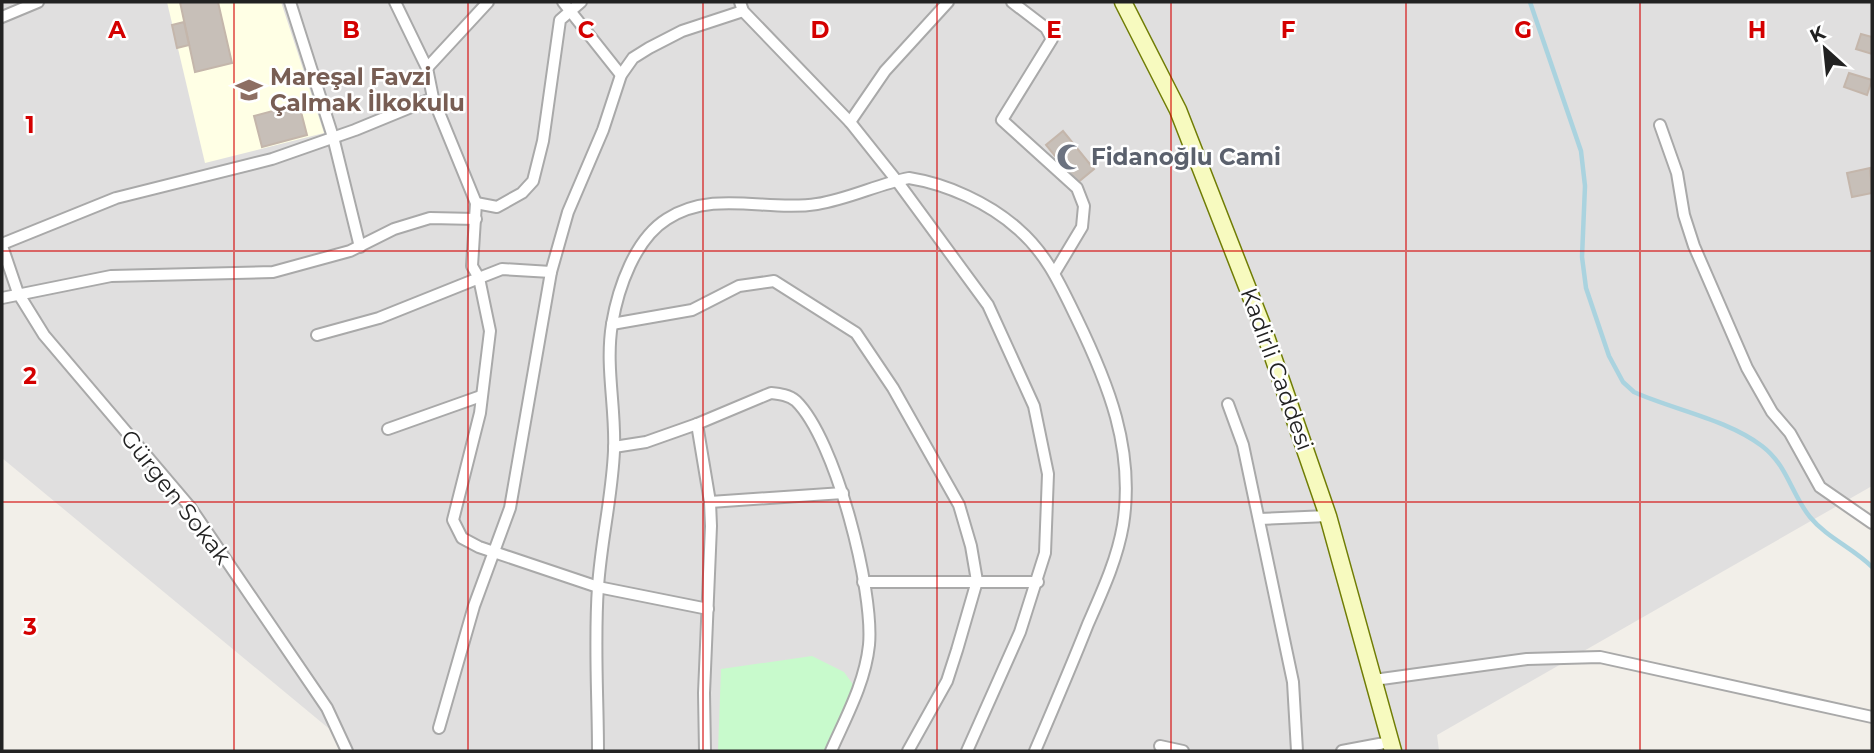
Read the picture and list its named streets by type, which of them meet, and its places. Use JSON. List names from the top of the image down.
{
  "streets": {
    "main road": ["Kadirli Caddesi"],
    "street": ["Gürgen Sokak"]
  },
  "places": {
    "school or university": ["Mareşal Favzi Çalmak İlkokulu"],
    "mosque": ["Fidanoğlu Cami"]
  },
  "north": "top left",
  "grid": {
    "columns": [
      "A",
      "B",
      "C",
      "D",
      "E",
      "F",
      "G",
      "H"
    ],
    "rows": ["1", "2", "3"]
  }
}
